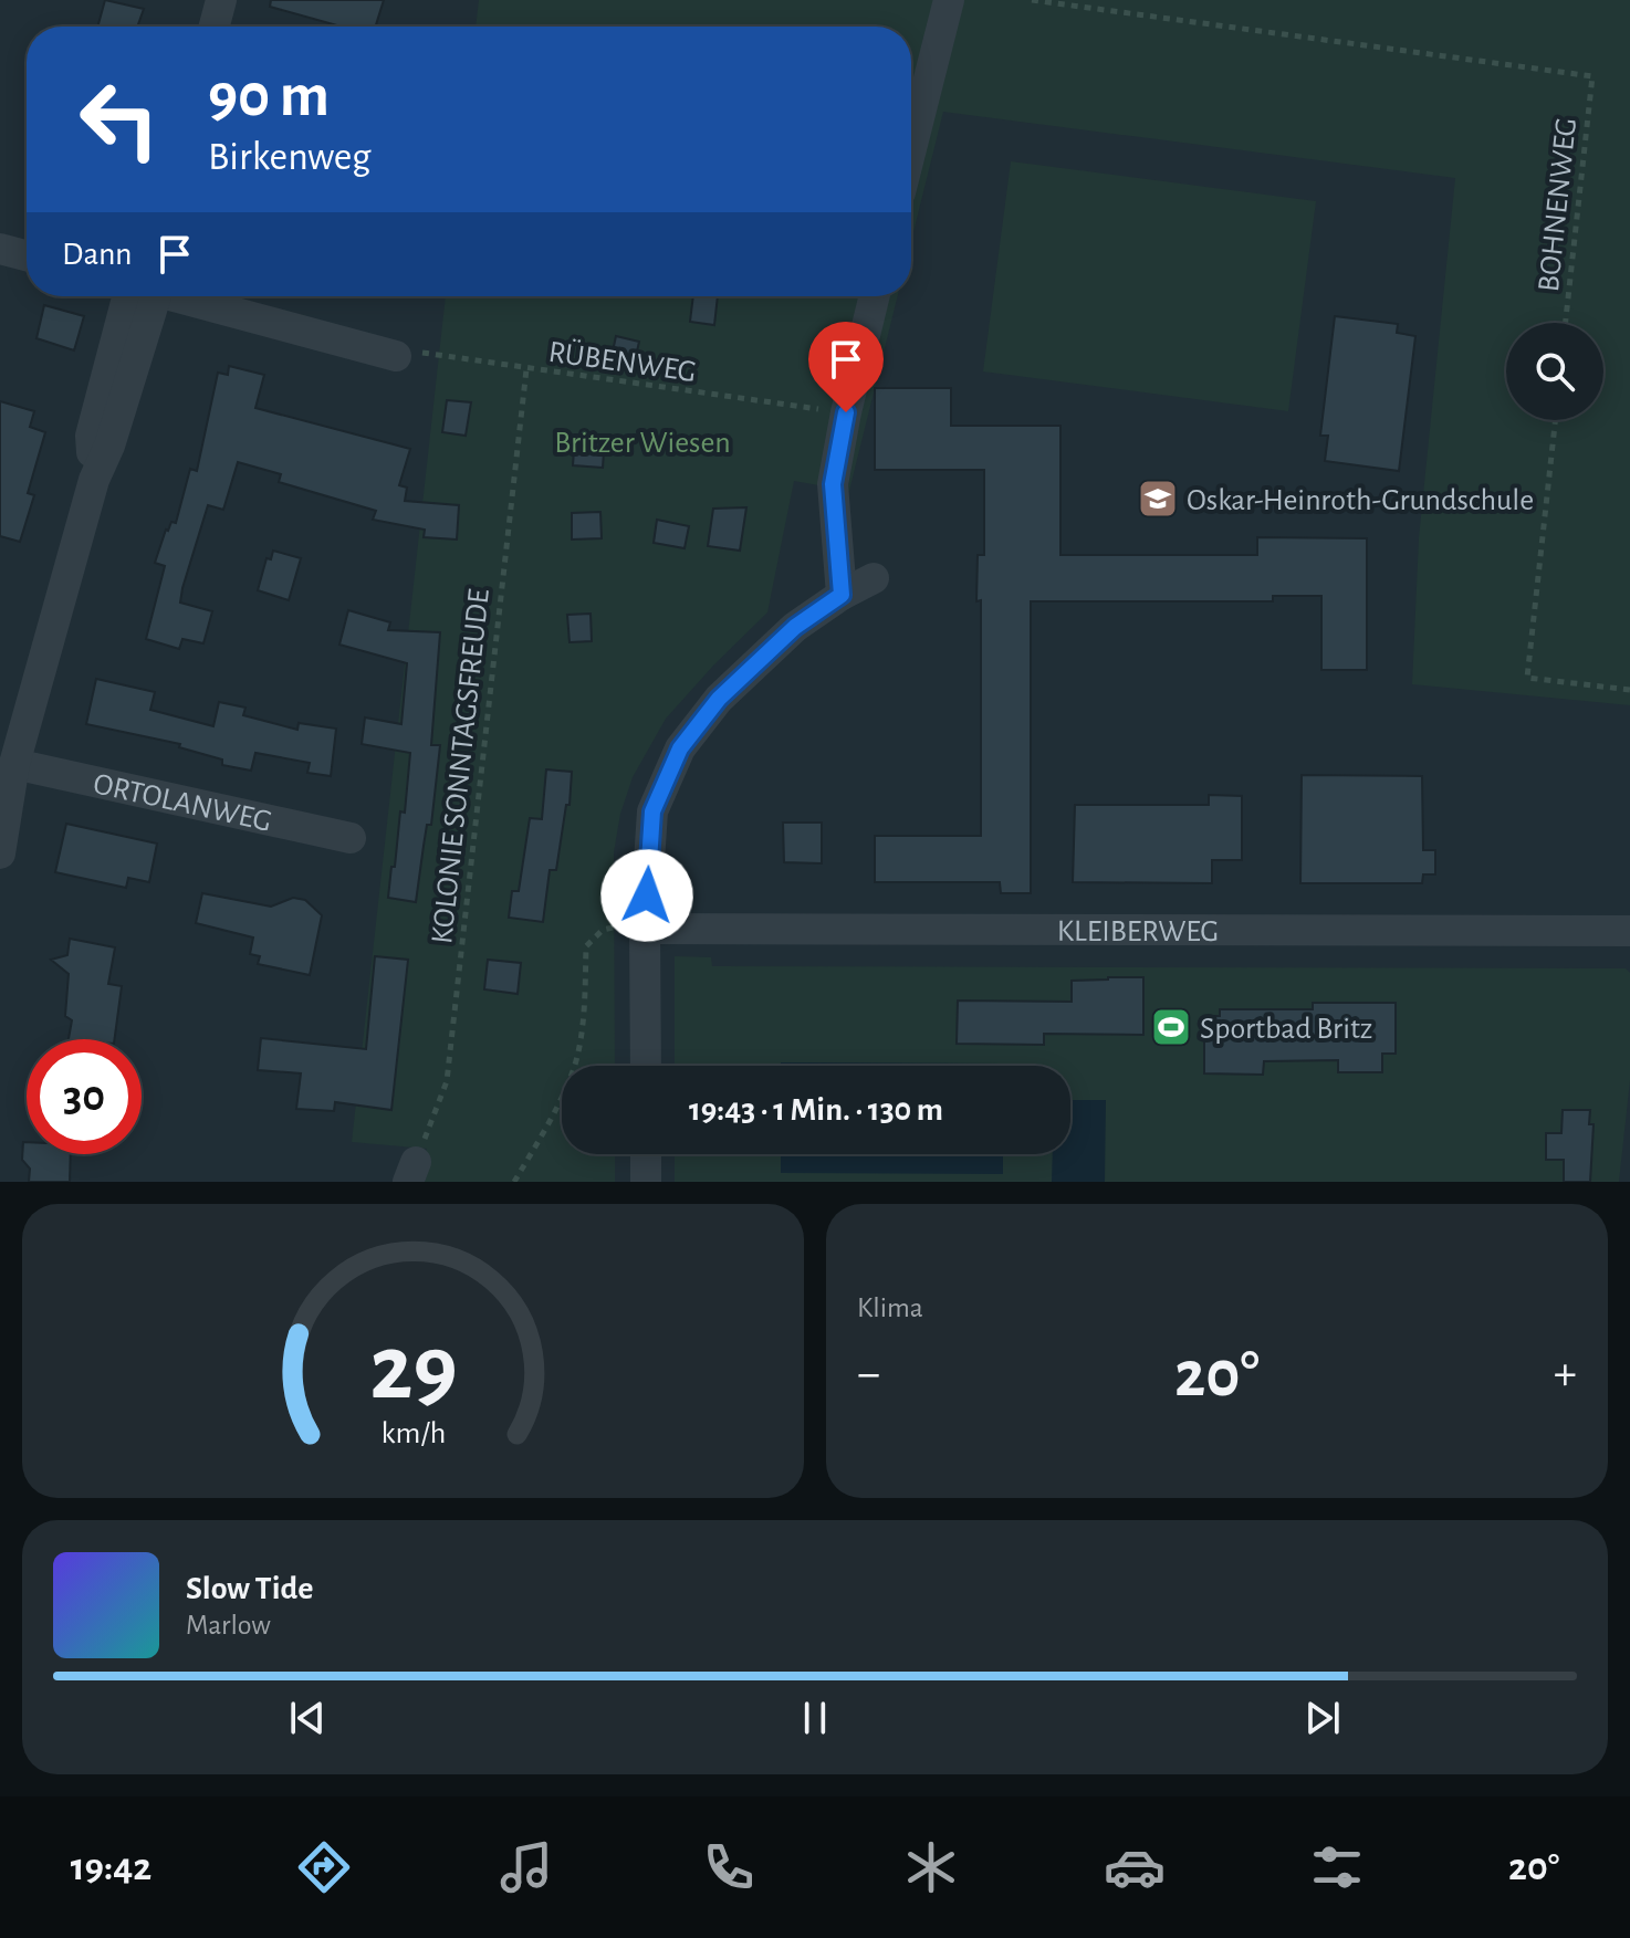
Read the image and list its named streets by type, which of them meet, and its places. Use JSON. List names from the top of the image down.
{
  "streets": {
    "street": ["ORTOLANWEG", "KLEIBERWEG"],
    "path": ["BOHNENWEG", "RÜBENWEG", "KOLONIE SONNTAGSFREUDE"]
  },
  "crossings": [
    ["RÜBENWEG", "KOLONIE SONNTAGSFREUDE"]
  ],
  "parks": ["Britzer Wiesen"],
  "places": {
    "school or university": ["Oskar-Heinroth-Grundschule"],
    "sports": ["Sportbad Britz"]
  },
  "page": {
    "turn": ["90 m", "Birkenweg"],
    "then": "Dann",
    "limit": "30",
    "trip": "19:43 · 1 Min. · 130 m",
    "tile": "Klima",
    "heat": ["−", "20°", "+"],
    "song": ["Slow Tide", "Marlow"],
    "tabs": ["19:42", "20°"],
    "gauge": ["29", "km/h"]
  }
}
